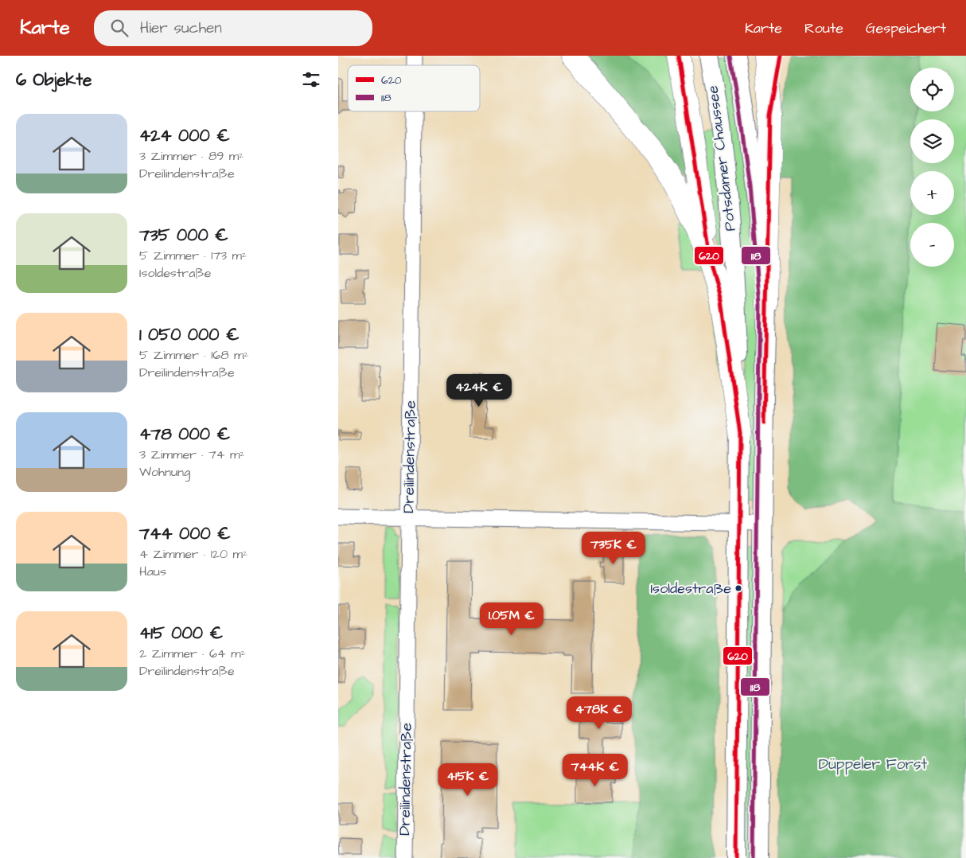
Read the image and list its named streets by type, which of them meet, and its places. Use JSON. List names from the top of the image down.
{
  "streets": {
    "main road": ["Potsdamer Chaussee"],
    "street": ["Dreilindenstraße"]
  },
  "parks": ["Düppeler Forst"],
  "places": ["Isoldestraße"],
  "lines": ["transit line 620", "transit line 118"],
  "legend": ["620", "118"],
  "page": {
    "header": "Karte",
    "search": "Hier suchen",
    "nav": ["Karte", "Route", "Gespeichert"],
    "heading": "6 Objekte",
    "map_buttons": ["+", "−"],
    "list": [
      {
        "name": "424 000 €",
        "note": "3 Zimmer · 89 m² · Dreilindenstraße"
      },
      {
        "name": "735 000 €",
        "note": "5 Zimmer · 173 m² · Isoldestraße"
      },
      {
        "name": "1 050 000 €",
        "note": "5 Zimmer · 168 m² · Dreilindenstraße"
      },
      {
        "name": "478 000 €",
        "note": "3 Zimmer · 74 m² · Wohnung"
      },
      {
        "name": "744 000 €",
        "note": "4 Zimmer · 120 m² · Haus"
      },
      {
        "name": "415 000 €",
        "note": "2 Zimmer · 64 m² · Dreilindenstraße"
      }
    ],
    "price": [
      "424K €",
      "735K €",
      "1.05M €",
      "478K €",
      "744K €",
      "415K €"
    ]
  }
}
